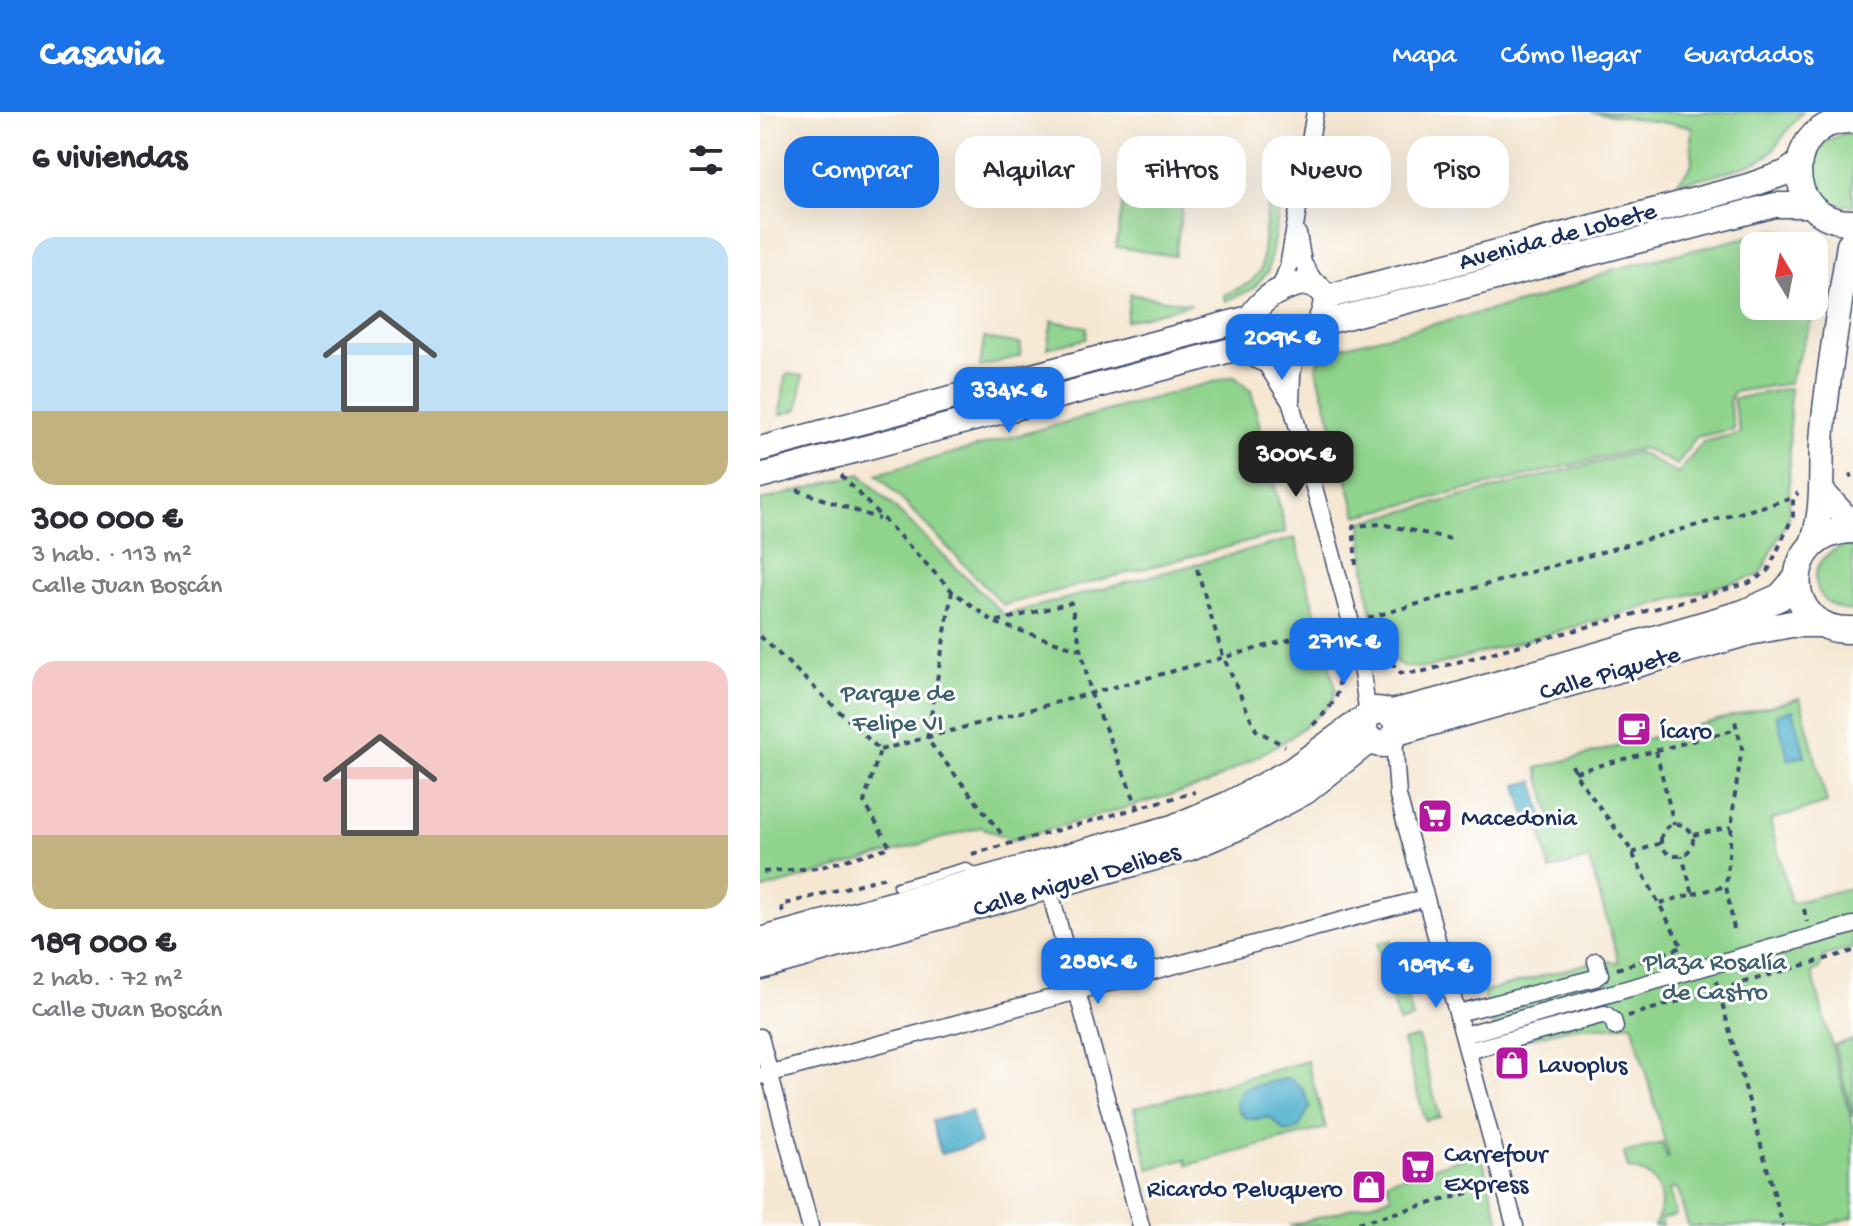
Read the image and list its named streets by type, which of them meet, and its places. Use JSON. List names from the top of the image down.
{
  "streets": {
    "main road": ["Avenida de Lobete", "Calle Piquete", "Calle Miguel Delibes"]
  },
  "crossings": [
    ["Calle Piquete", "Calle Miguel Delibes"]
  ],
  "parks": ["Parque de Felipe VI", "Plaza Rosalía de Castro"],
  "places": {
    "cafe": ["Ícaro"],
    "supermarket": ["Macedonia", "Carrefour Express"],
    "shop": ["Lavoplus", "Ricardo Peluquero"]
  },
  "north": "top",
  "page": {
    "header": "Casavia",
    "nav": ["Mapa", "Cómo llegar", "Guardados"],
    "heading": "6 viviendas",
    "chip": [
      "Comprar",
      "Alquilar",
      "Filtros",
      "Nuevo",
      "Piso"
    ],
    "list": [
      {
        "name": "300 000 €",
        "note": "3 hab. · 113 m² · Calle Juan Boscán"
      },
      {
        "name": "189 000 €",
        "note": "2 hab. · 72 m² · Calle Juan Boscán"
      }
    ],
    "price": [
      "209K €",
      "334K €",
      "300K €",
      "271K €",
      "288K €",
      "189K €"
    ]
  }
}
